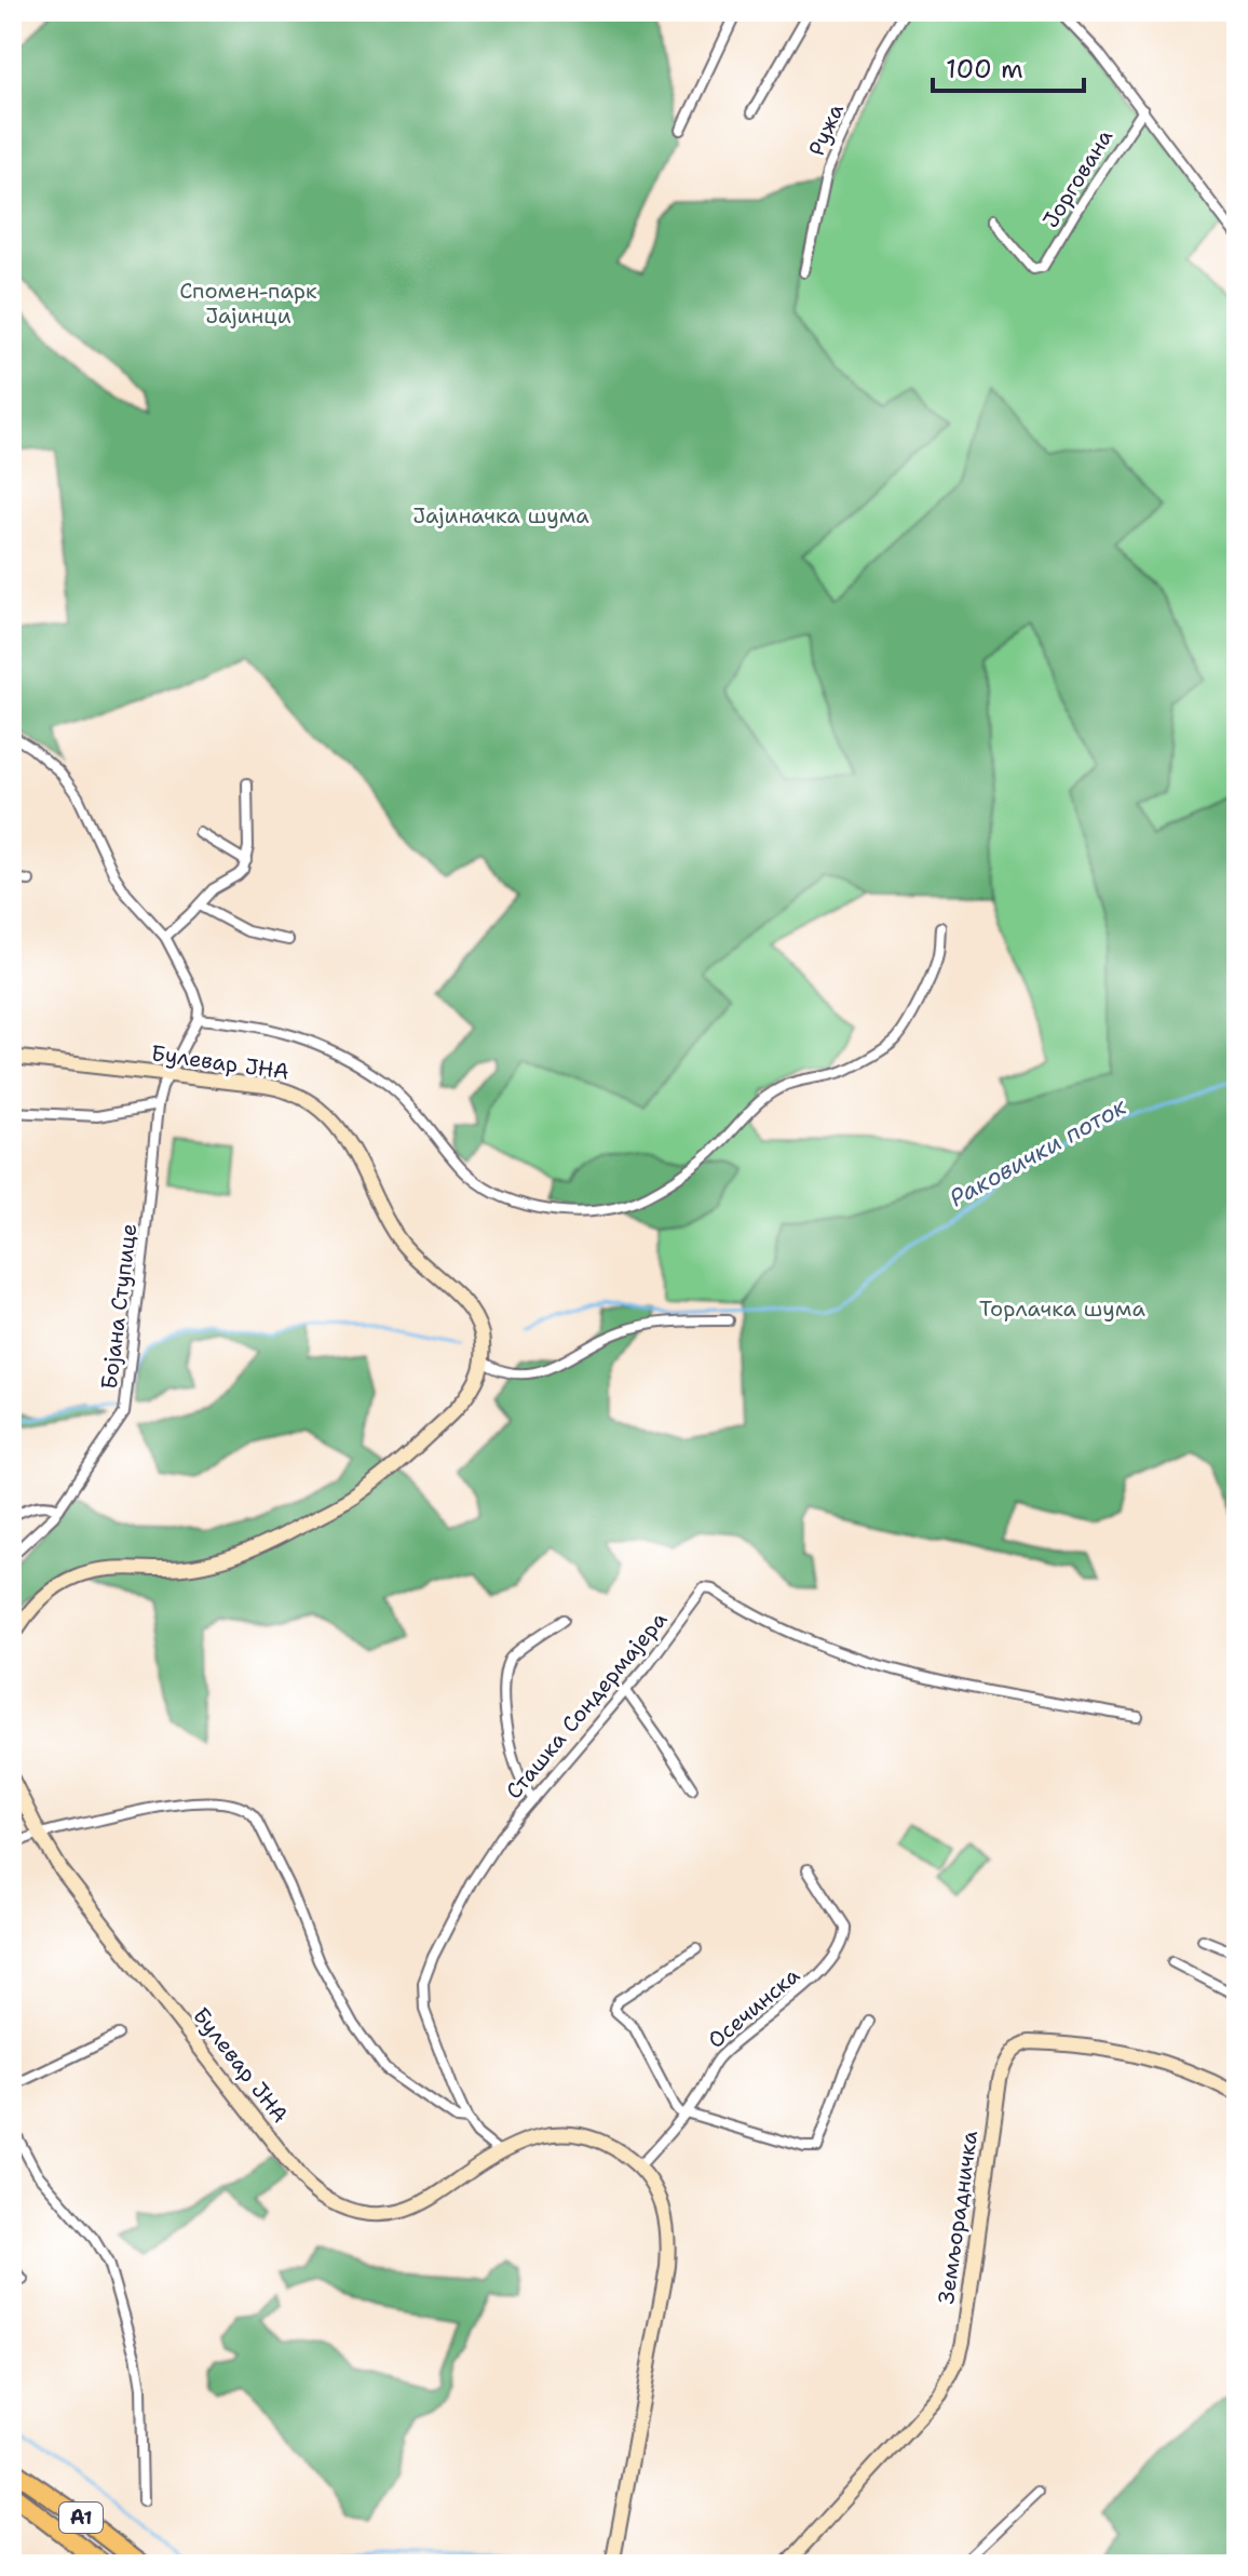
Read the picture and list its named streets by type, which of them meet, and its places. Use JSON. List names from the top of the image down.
{
  "streets": {
    "highway": ["A1"],
    "main road": ["Булевар ЈНА", "Земљорадничка"],
    "street": [
      "Ружа",
      "Јоргована",
      "Бојана Ступице",
      "Сташка Сондермајера",
      "Осечинска"
    ]
  },
  "crossings": [
    ["Булевар ЈНА", "Бојана Ступице"],
    ["Булевар ЈНА", "Осечинска"]
  ],
  "water": ["Раковички поток"],
  "parks": ["Спомен-парк Јајинци", "Јајиначка шума", "Торлачка шума"],
  "scale_bar": "100 m"
}
